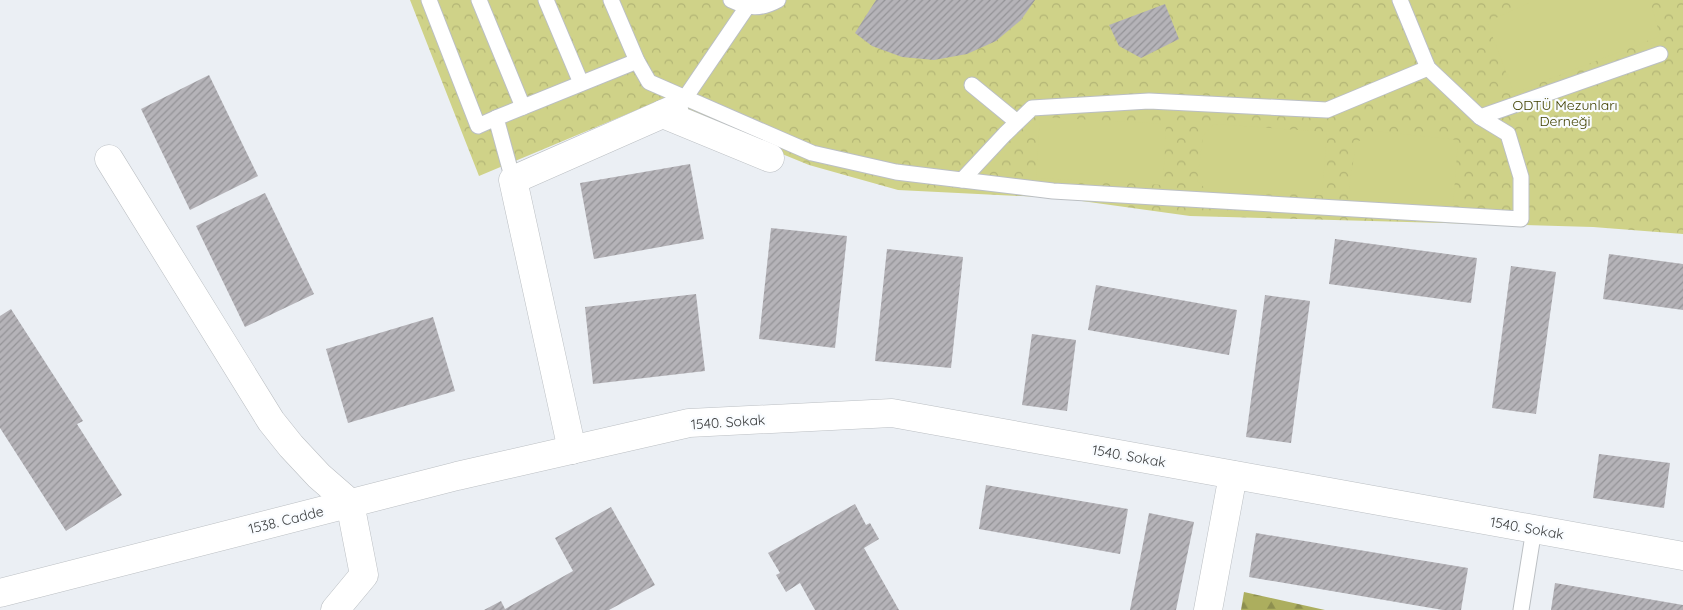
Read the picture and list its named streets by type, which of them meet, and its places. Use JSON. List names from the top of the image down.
{
  "streets": {
    "street": ["1540. Sokak", "1538. Cadde"]
  },
  "crossings": [
    ["1540. Sokak", "1538. Cadde"]
  ],
  "parks": ["ODTÜ Mezunları Derneği"]
}
